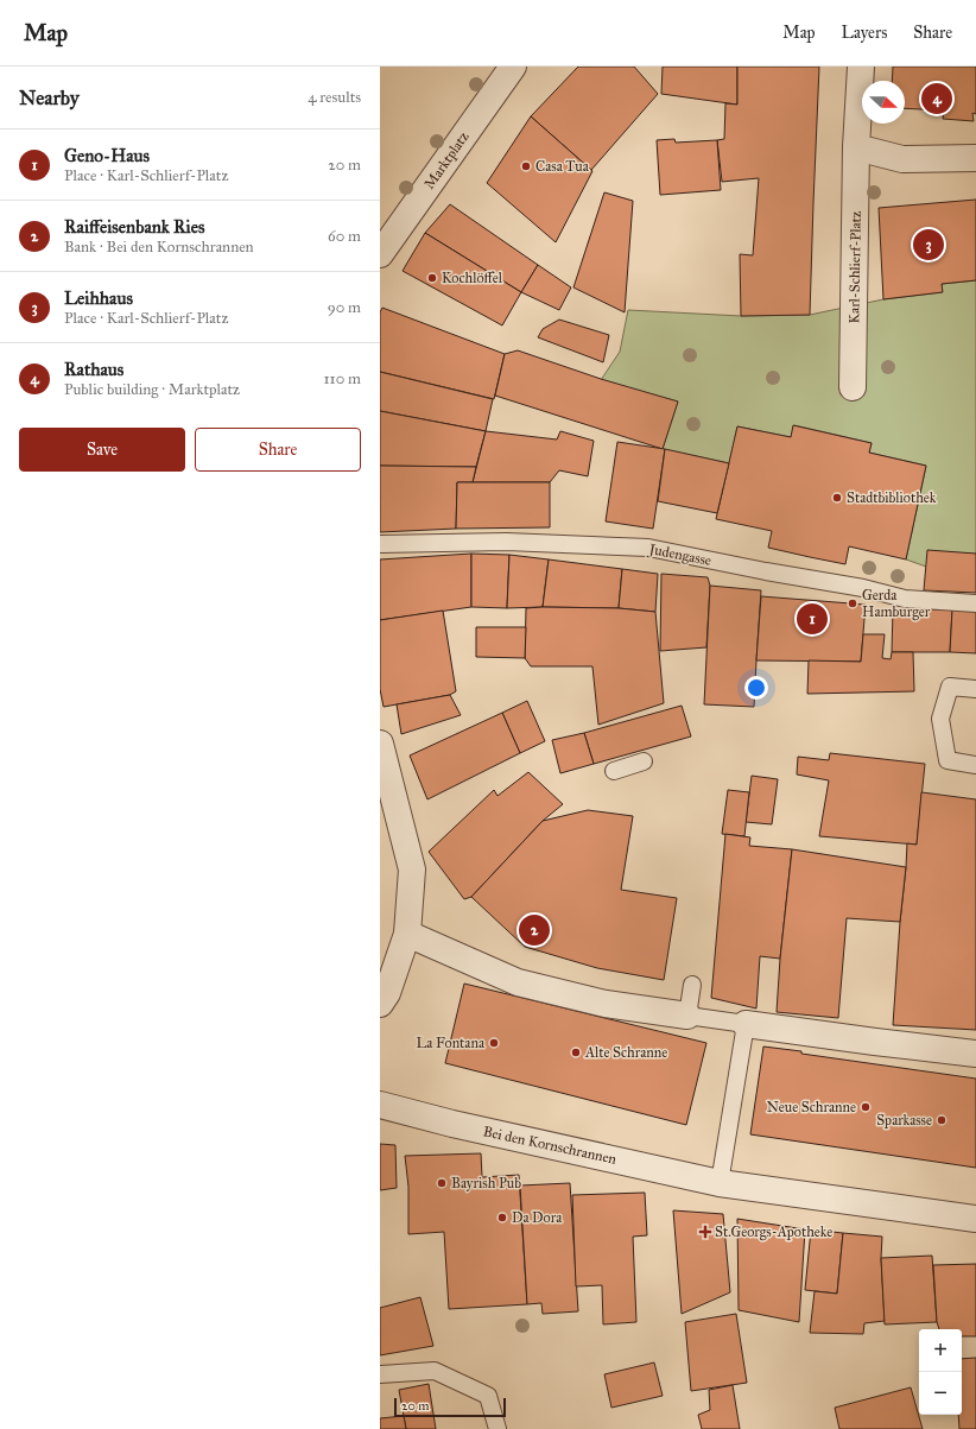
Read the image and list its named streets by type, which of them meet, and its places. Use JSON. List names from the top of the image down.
{
  "streets": {
    "street": ["Marktplatz", "Karl-Schlierf-Platz", "Bei den Kornschrannen"],
    "lane": ["Judengasse"]
  },
  "places": {
    "other": [
      "Casa Tua",
      "Kochlöffel",
      "Stadtbibliothek",
      "Gerda Hamburger",
      "La Fontana",
      "Alte Schranne",
      "Neue Schranne",
      "Sparkasse",
      "Bayrish Pub",
      "Da Dora"
    ],
    "health": ["St.Georgs-Apotheke"]
  },
  "scale_bar": "20 m",
  "north": "right",
  "page": {
    "header": "Map",
    "nav": ["Map", "Layers", "Share"],
    "heading": ["Nearby", "4 results"],
    "pins": [
      "4",
      "3",
      "1",
      "2"
    ],
    "list": [
      {
        "mark": "1",
        "name": "Geno-Haus",
        "note": "Place · Karl-Schlierf-Platz",
        "value": "20 m"
      },
      {
        "mark": "2",
        "name": "Raiffeisenbank Ries",
        "note": "Bank · Bei den Kornschrannen",
        "value": "60 m"
      },
      {
        "mark": "3",
        "name": "Leihhaus",
        "note": "Place · Karl-Schlierf-Platz",
        "value": "90 m"
      },
      {
        "mark": "4",
        "name": "Rathaus",
        "note": "Public building · Marktplatz",
        "value": "110 m"
      }
    ],
    "buttons": ["Save", "Share"],
    "map_buttons": ["+", "−"],
    "scale": "20 m"
  }
}
